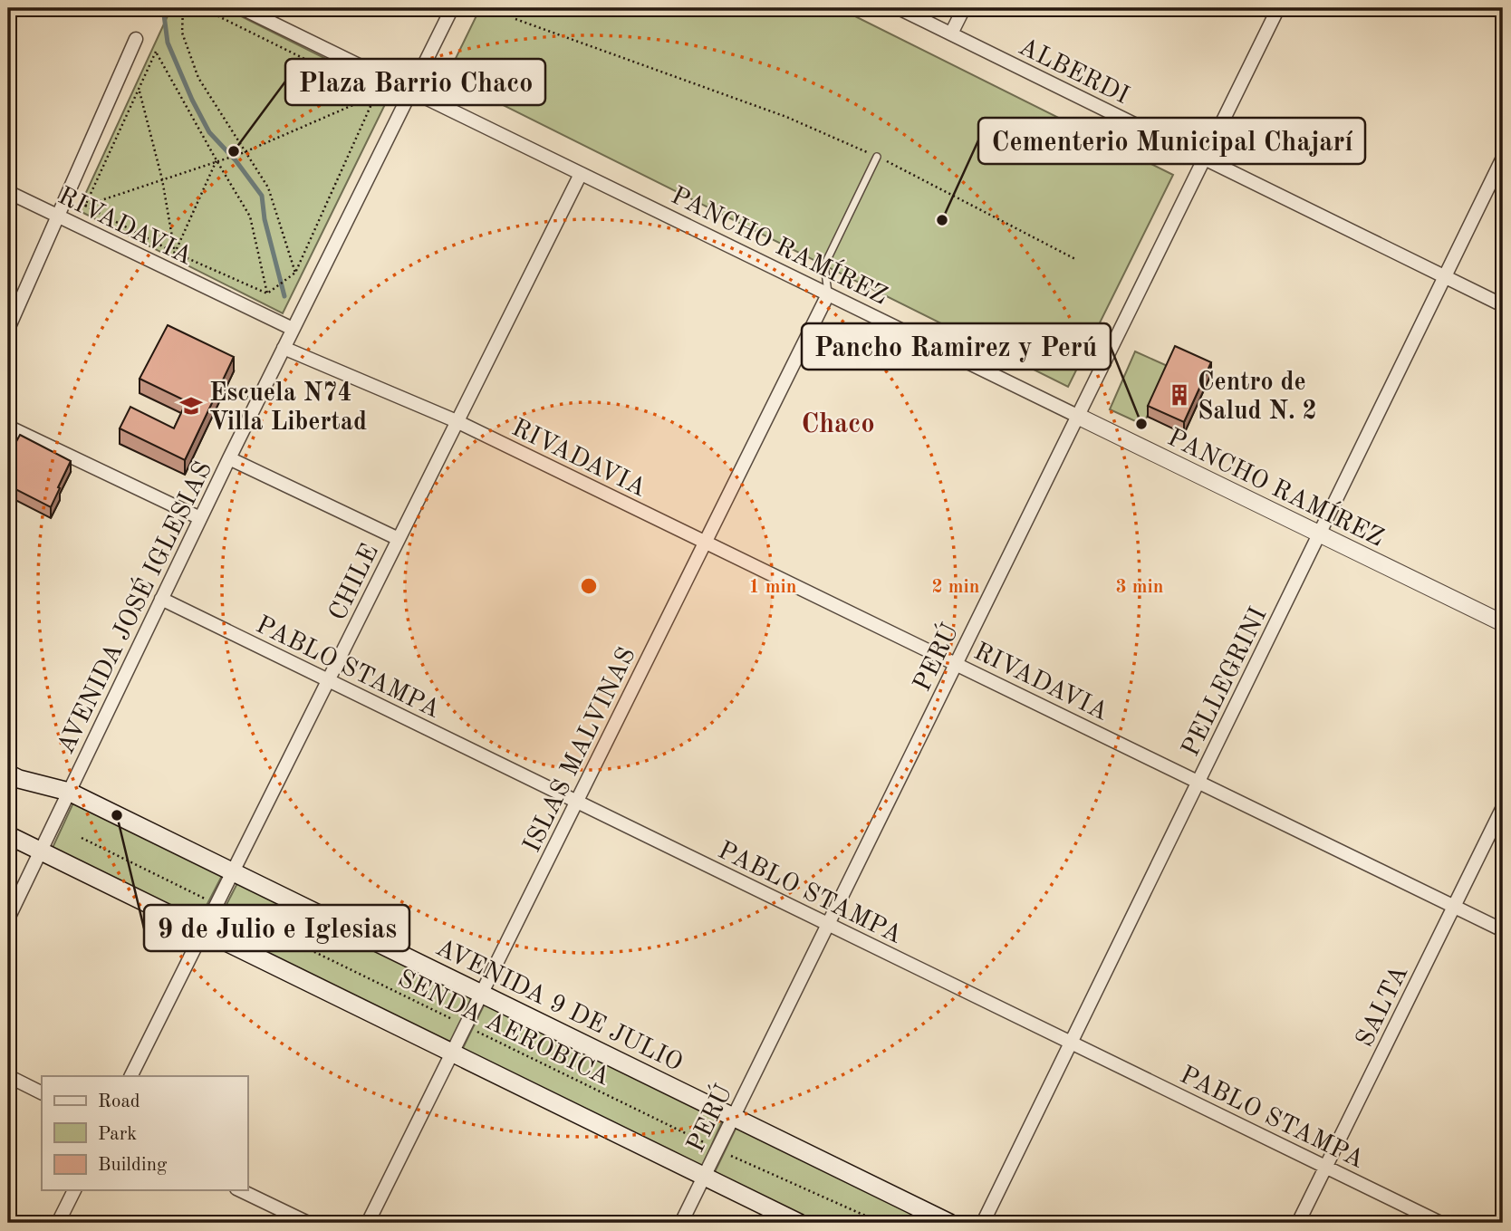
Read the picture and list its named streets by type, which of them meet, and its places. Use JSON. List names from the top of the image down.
{
  "streets": {
    "main road": ["AVENIDA 9 DE JULIO"],
    "street": [
      "ALBERDI",
      "RIVADAVIA",
      "PANCHO RAMÍREZ",
      "CHILE",
      "AVENIDA JOSÉ IGLESIAS",
      "PERÚ",
      "PABLO STAMPA",
      "PELLEGRINI",
      "ISLAS MALVINAS",
      "SALTA"
    ],
    "path": ["SENDA AEROBICA"]
  },
  "crossings": [
    ["ALBERDI", "PERÚ"],
    ["ALBERDI", "PELLEGRINI"],
    ["RIVADAVIA", "CHILE"],
    ["RIVADAVIA", "AVENIDA JOSÉ IGLESIAS"],
    ["RIVADAVIA", "PERÚ"],
    ["RIVADAVIA", "PELLEGRINI"],
    ["RIVADAVIA", "ISLAS MALVINAS"],
    ["RIVADAVIA", "SALTA"],
    ["PANCHO RAMÍREZ", "CHILE"],
    ["PANCHO RAMÍREZ", "AVENIDA JOSÉ IGLESIAS"],
    ["PANCHO RAMÍREZ", "PERÚ"],
    ["PANCHO RAMÍREZ", "PELLEGRINI"],
    ["PANCHO RAMÍREZ", "ISLAS MALVINAS"],
    ["CHILE", "PABLO STAMPA"],
    ["CHILE", "AVENIDA 9 DE JULIO"],
    ["CHILE", "SENDA AEROBICA"],
    ["AVENIDA JOSÉ IGLESIAS", "PABLO STAMPA"],
    ["AVENIDA JOSÉ IGLESIAS", "AVENIDA 9 DE JULIO"],
    ["PERÚ", "PABLO STAMPA"],
    ["PERÚ", "AVENIDA 9 DE JULIO"],
    ["PERÚ", "SENDA AEROBICA"],
    ["PABLO STAMPA", "PELLEGRINI"],
    ["PABLO STAMPA", "ISLAS MALVINAS"],
    ["PABLO STAMPA", "SALTA"],
    ["ISLAS MALVINAS", "AVENIDA 9 DE JULIO"],
    ["ISLAS MALVINAS", "SENDA AEROBICA"]
  ],
  "districts": ["Chaco"],
  "places": {
    "other": [
      "Plaza Barrio Chaco",
      "Cementerio Municipal Chajarí",
      "Pancho Ramirez y Perú",
      "9 de Julio e Iglesias"
    ],
    "building": ["Centro de Salud N. 2"],
    "school or university": ["Escuela N74 Villa Libertad"]
  },
  "legend": ["Road", "Park", "Building"],
  "rings": ["1 min", "2 min", "3 min"]
}
